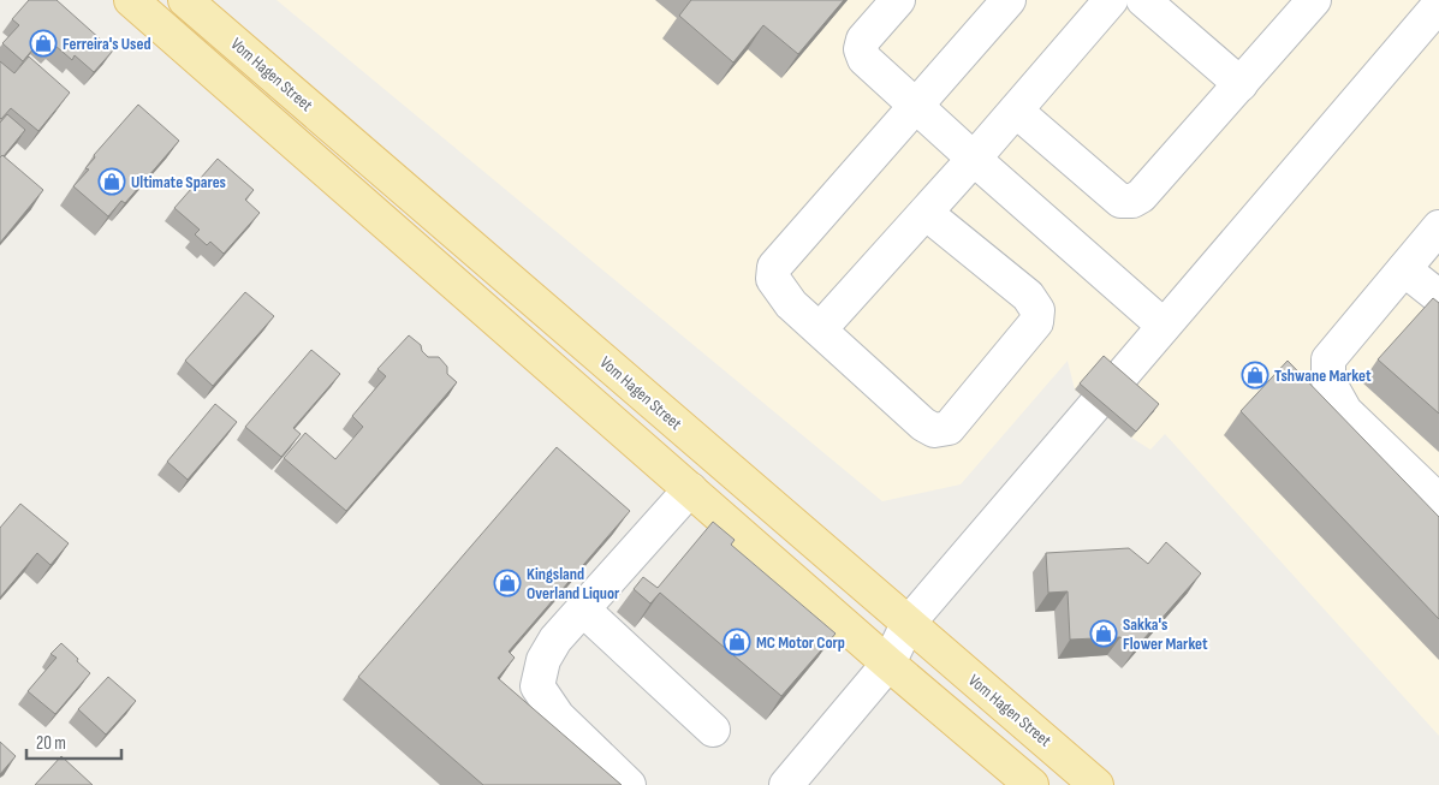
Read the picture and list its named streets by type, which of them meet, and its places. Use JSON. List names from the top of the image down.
{
  "streets": {
    "main road": ["Vom Hagen Street"]
  },
  "places": {
    "shop": [
      "Ferreira's Used",
      "Ultimate Spares",
      "Tshwane Market",
      "Kingsland Overland Liquor",
      "Sakka's Flower Market",
      "MC Motor Corp"
    ]
  },
  "scale_bar": "20 m"
}
